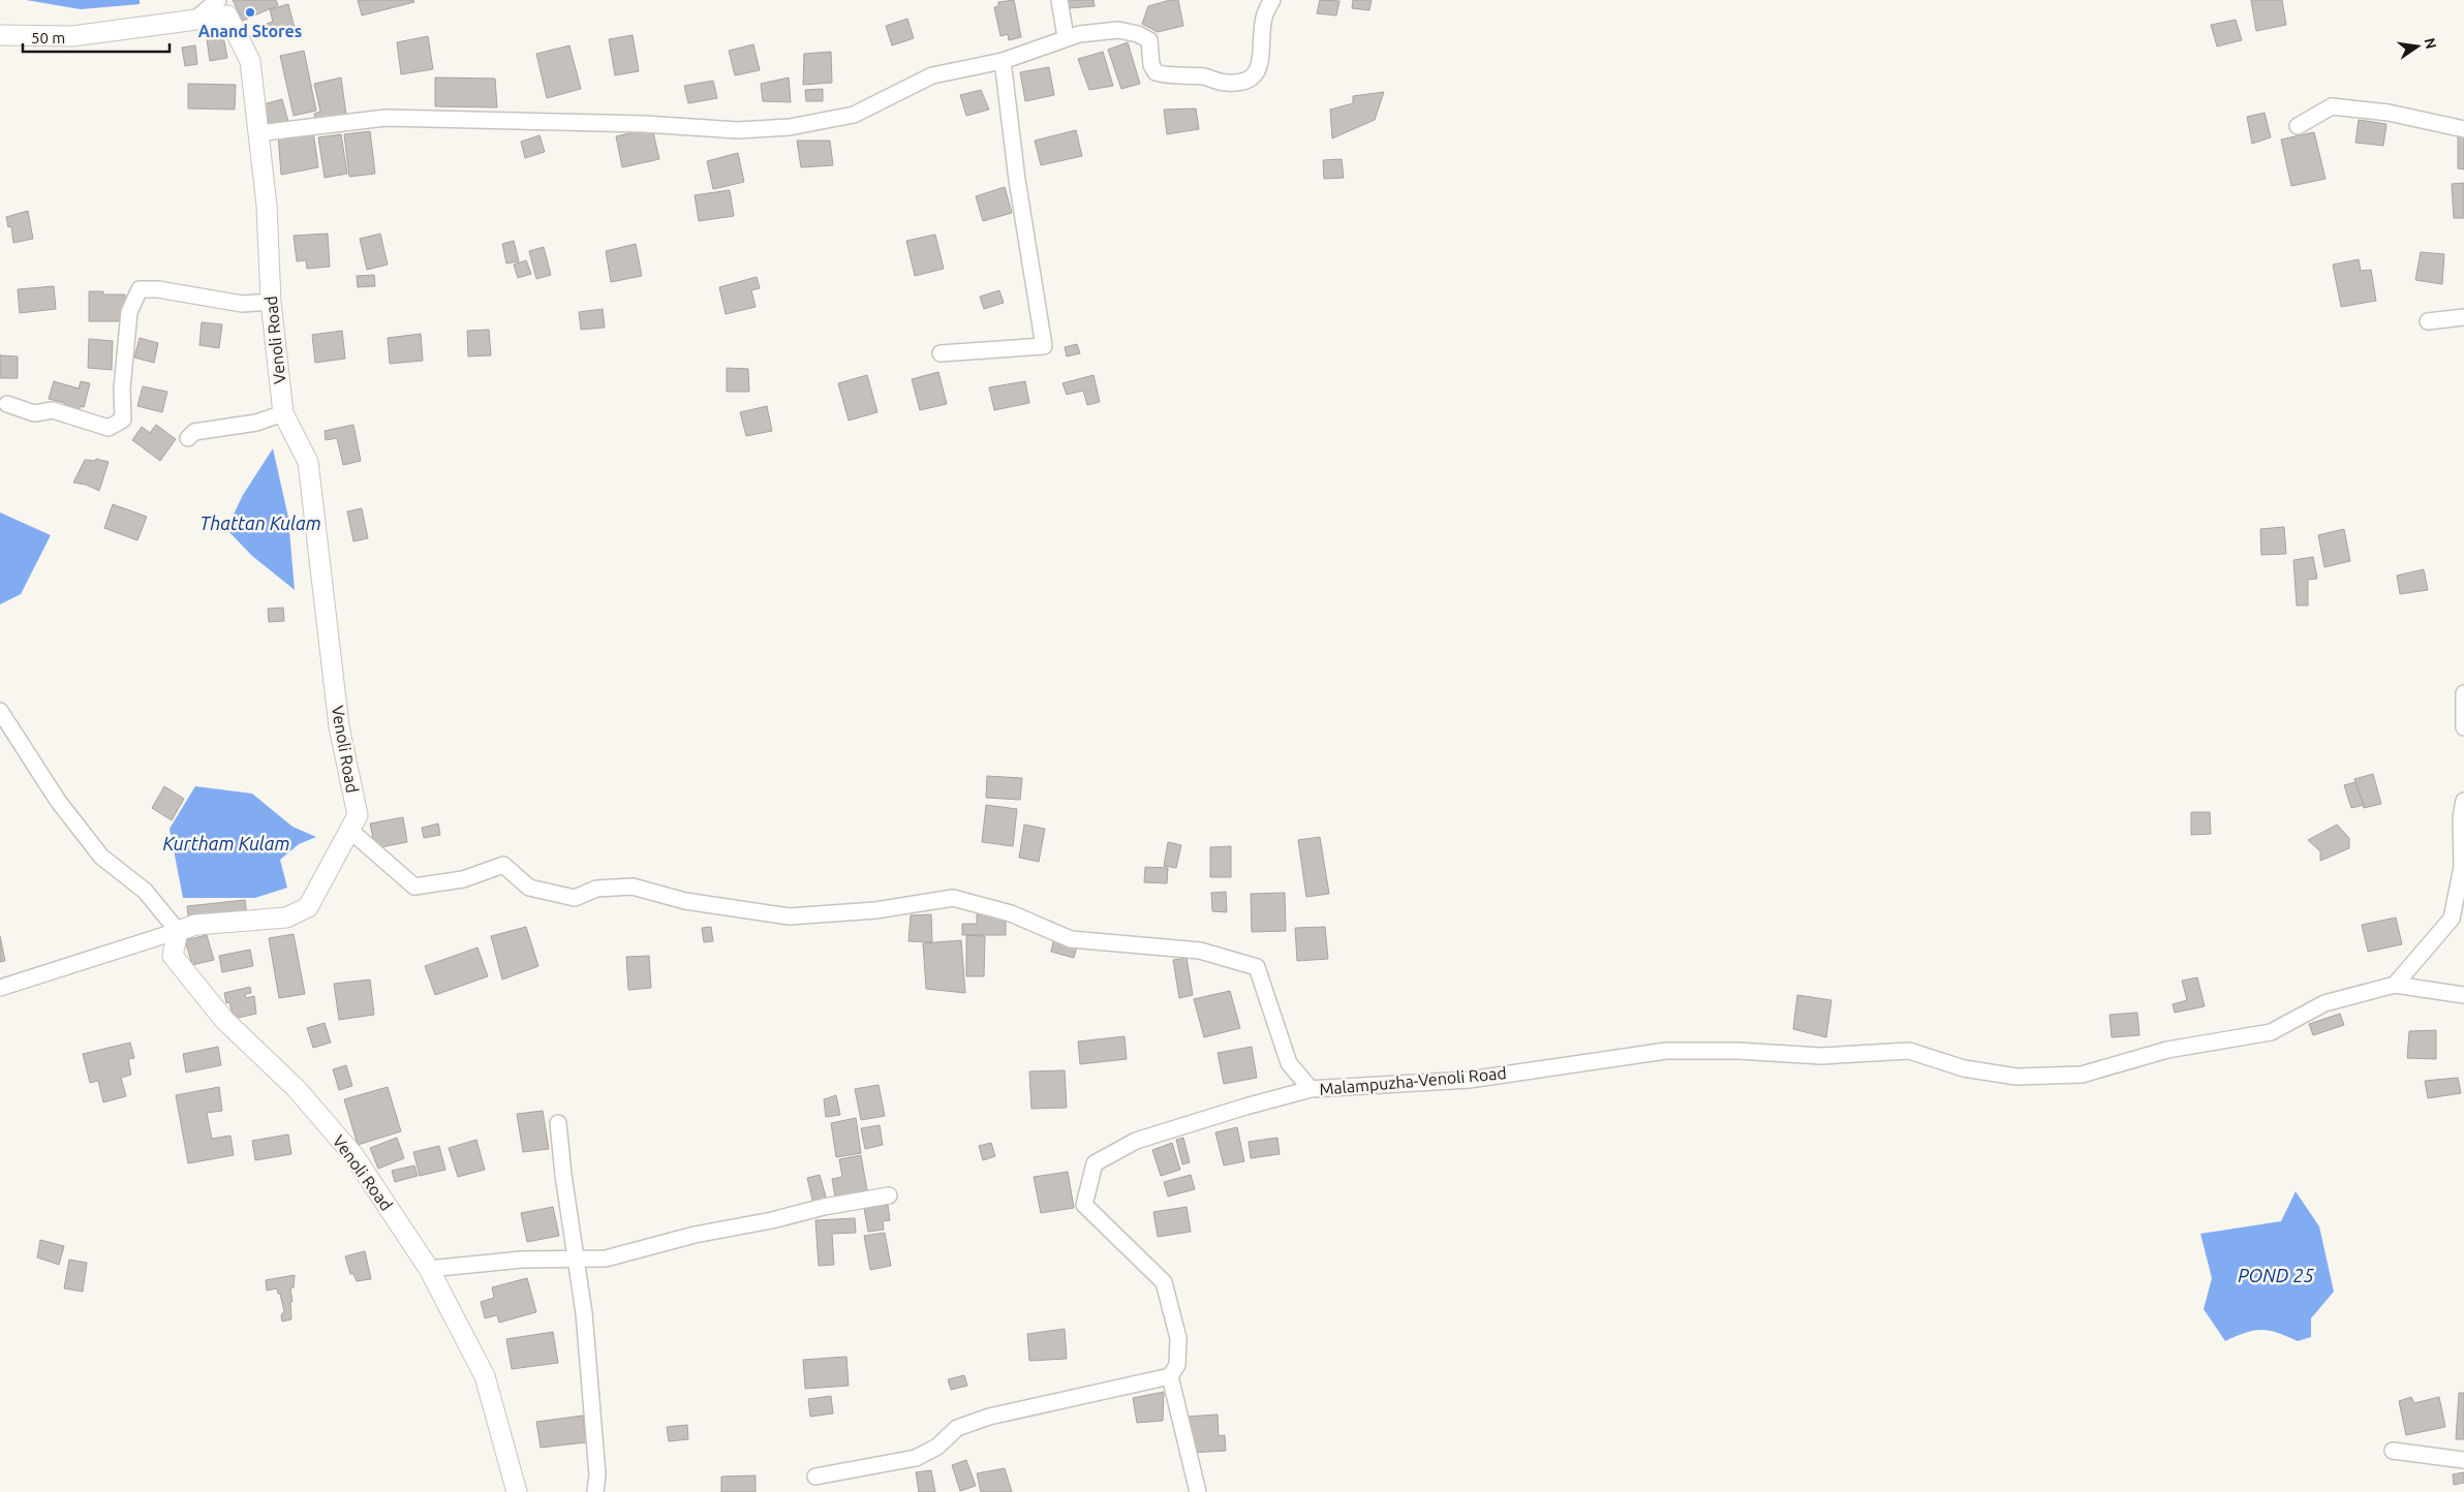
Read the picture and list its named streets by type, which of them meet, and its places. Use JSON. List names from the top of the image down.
{
  "streets": {
    "street": ["Venoli Road", "Malampuzha-Venoli Road"]
  },
  "crossings": [
    ["Venoli Road", "Malampuzha-Venoli Road"]
  ],
  "water": ["Thattan Kulam", "Kurtham Kulam", "POND 25"],
  "places": ["Anand Stores"],
  "scale_bar": "50 m",
  "north": "right"
}
